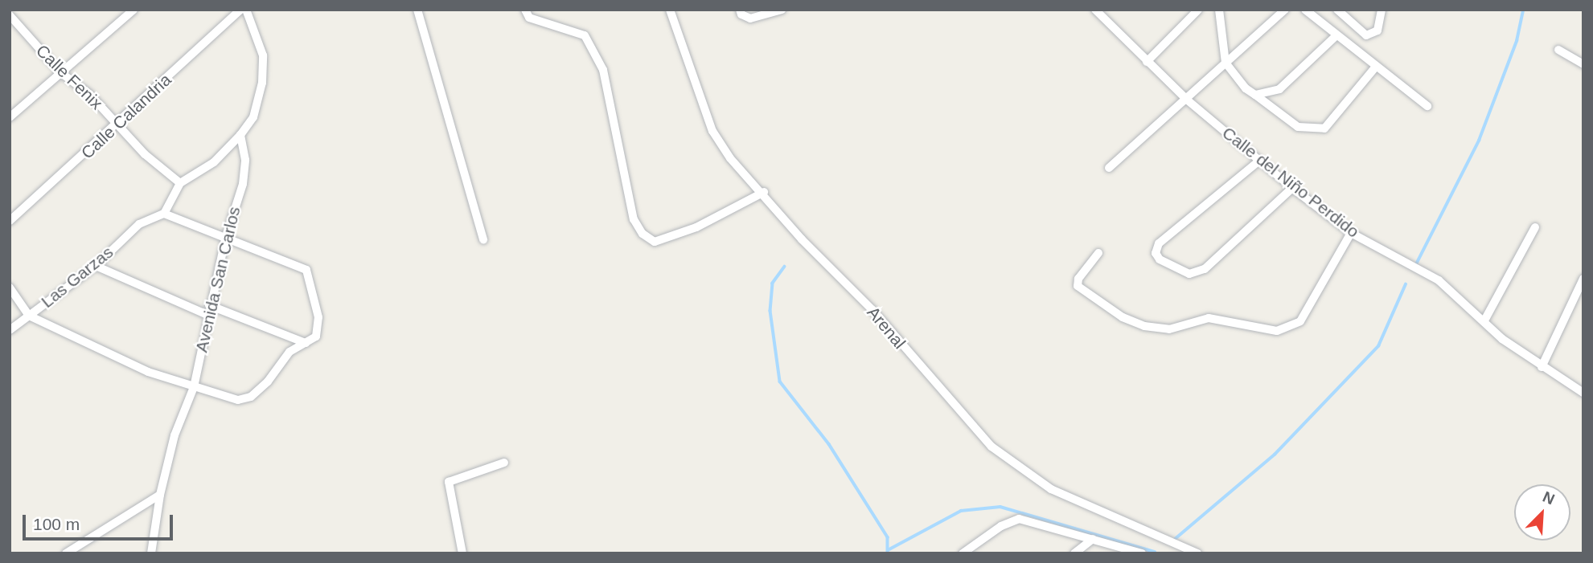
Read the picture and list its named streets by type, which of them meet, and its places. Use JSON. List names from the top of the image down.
{
  "streets": {
    "street": [
      "Calle Fenix",
      "Calle Calandria",
      "Calle del Niño Perdido",
      "Las Garzas",
      "Avenida San Carlos",
      "Arenal"
    ]
  },
  "crossings": [
    ["Calle Fenix", "Calle Calandria"]
  ],
  "scale_bar": "100 m",
  "north": "top right"
}
